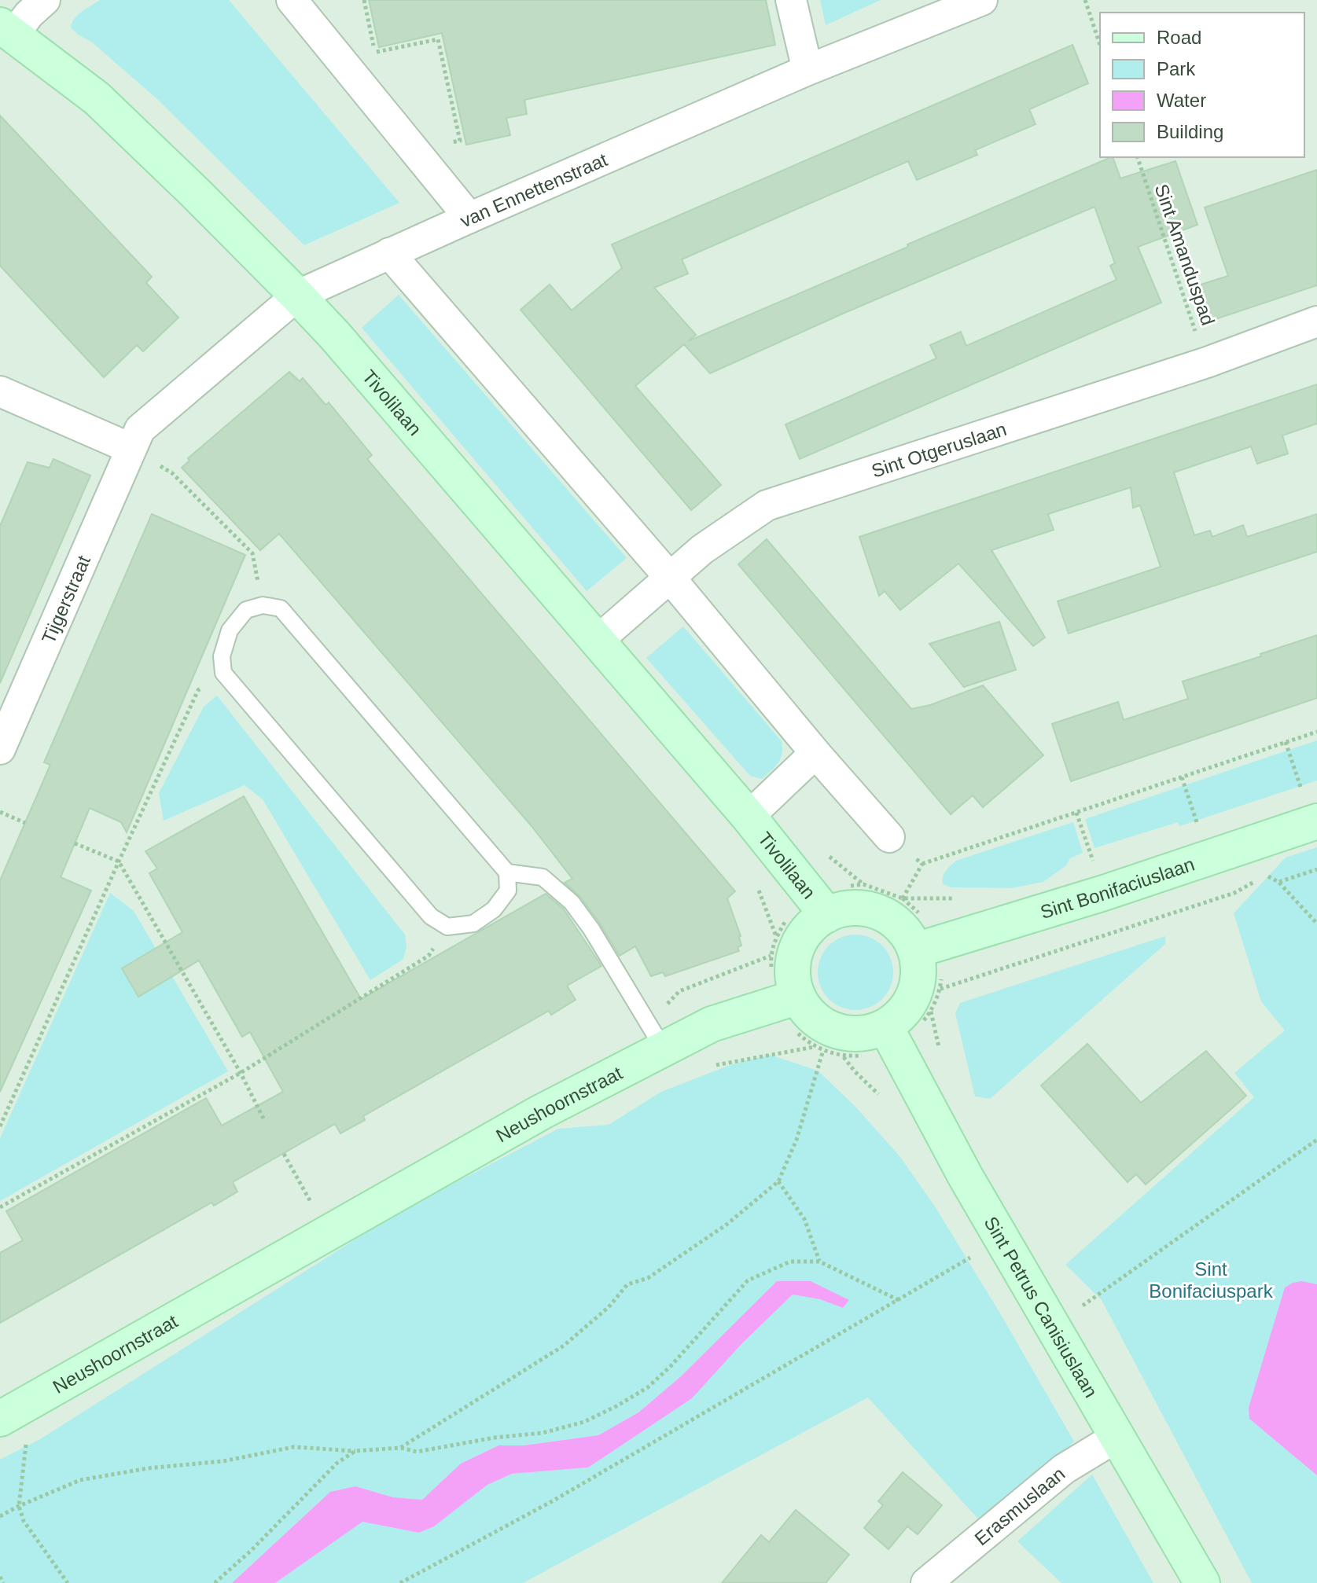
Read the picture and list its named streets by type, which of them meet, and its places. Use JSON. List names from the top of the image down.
{
  "streets": {
    "main road": [
      "Tivolilaan",
      "Sint Bonifaciuslaan",
      "Neushoornstraat",
      "Sint Petrus Canisiuslaan"
    ],
    "street": [
      "van Ennettenstraat",
      "Sint Otgeruslaan",
      "Tijgerstraat",
      "Erasmuslaan"
    ],
    "path": ["Sint Amanduspad"]
  },
  "crossings": [
    ["van Ennettenstraat", "Tivolilaan"],
    ["van Ennettenstraat", "Tijgerstraat"],
    ["Sint Amanduspad", "Sint Otgeruslaan"],
    ["Tivolilaan", "Sint Otgeruslaan"],
    ["Tivolilaan", "Sint Bonifaciuslaan"],
    ["Tivolilaan", "Neushoornstraat"],
    ["Tivolilaan", "Sint Petrus Canisiuslaan"],
    ["Sint Bonifaciuslaan", "Neushoornstraat"],
    ["Sint Bonifaciuslaan", "Sint Petrus Canisiuslaan"],
    ["Neushoornstraat", "Sint Petrus Canisiuslaan"],
    ["Sint Petrus Canisiuslaan", "Erasmuslaan"]
  ],
  "parks": ["Sint Bonifaciuspark"],
  "legend": [
    "Road",
    "Park",
    "Water",
    "Building"
  ]
}
